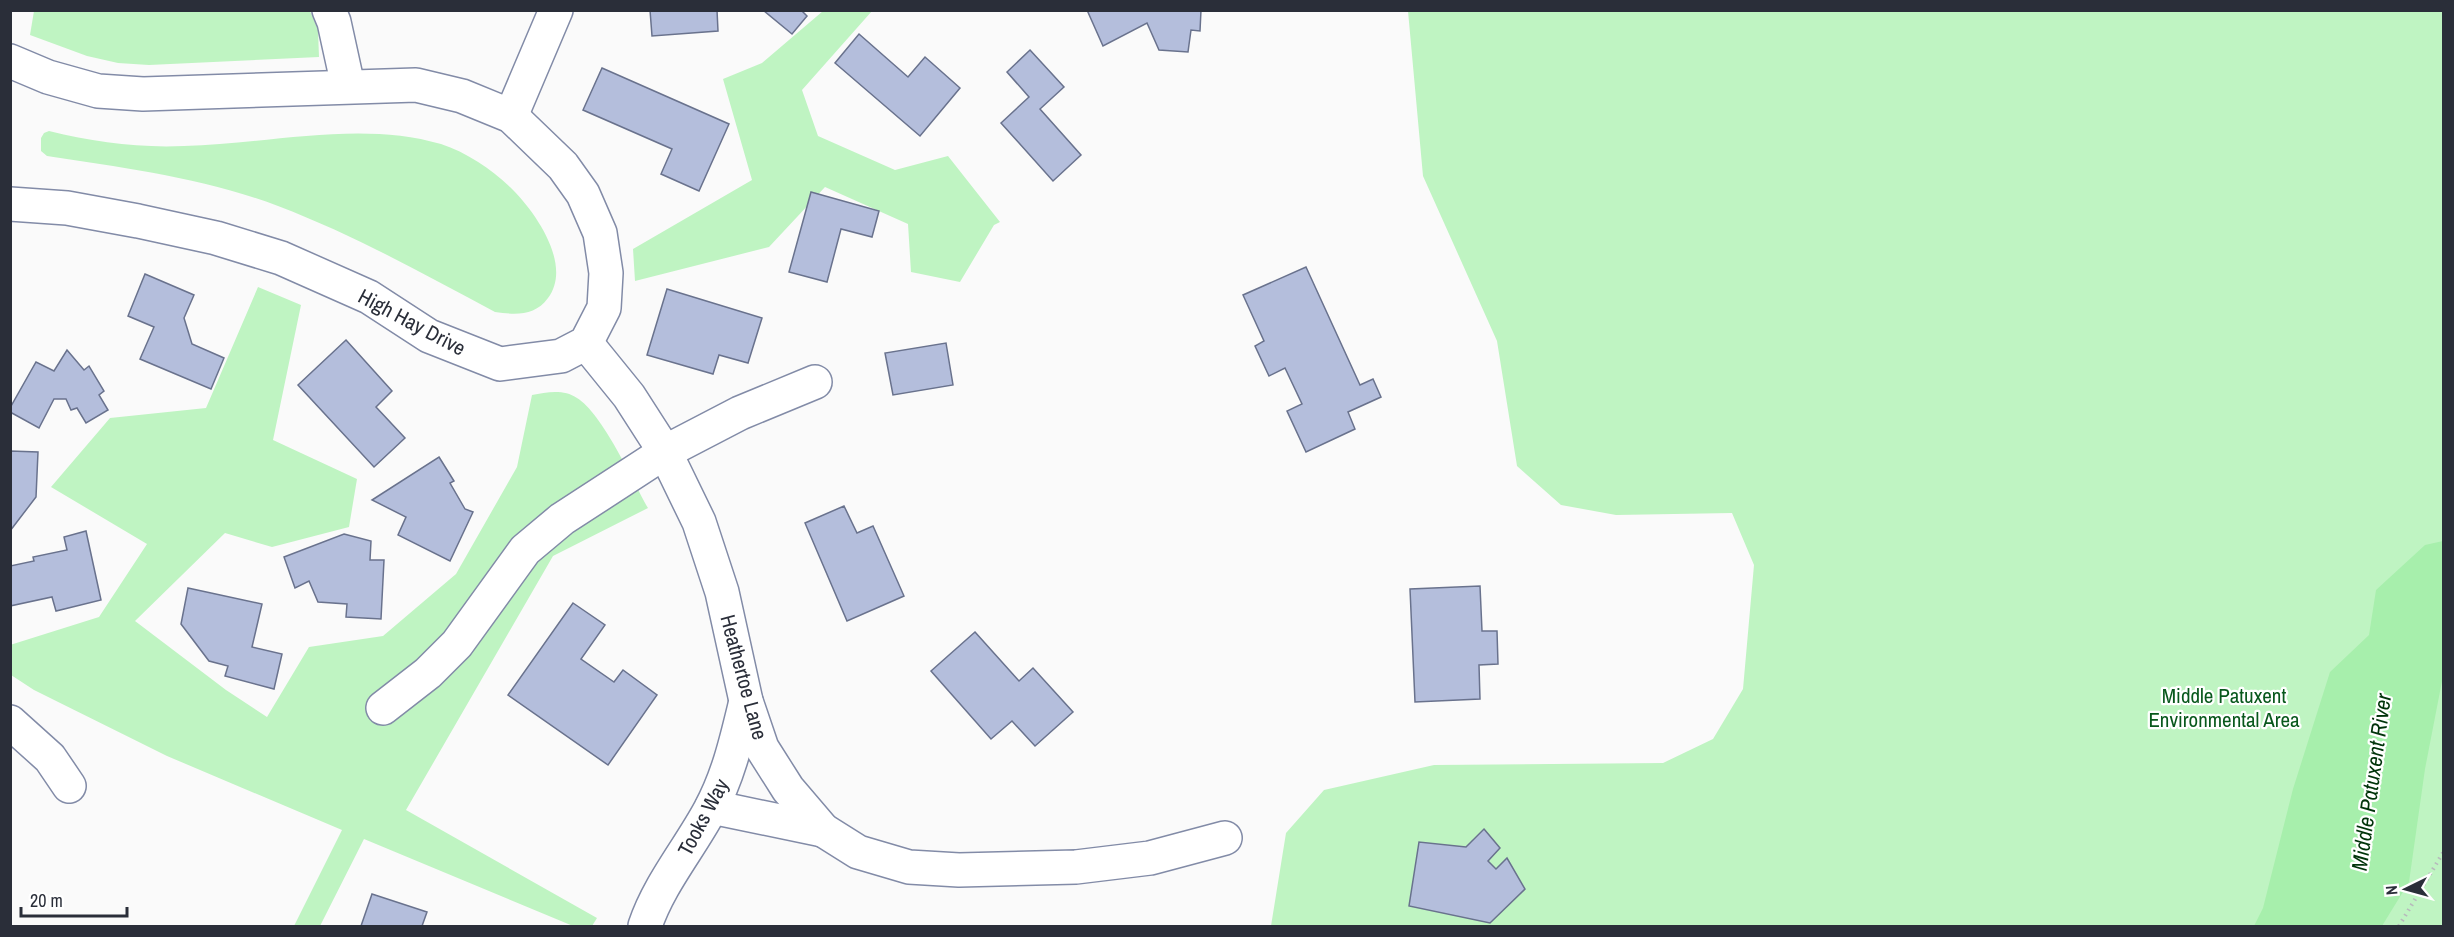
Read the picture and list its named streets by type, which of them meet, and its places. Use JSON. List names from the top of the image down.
{
  "streets": {
    "street": ["High Hay Drive", "Heathertoe Lane", "Tooks Way"]
  },
  "crossings": [
    ["High Hay Drive", "Heathertoe Lane"],
    ["Heathertoe Lane", "Tooks Way"]
  ],
  "water": ["Middle Patuxent River"],
  "parks": ["Middle Patuxent Environmental Area"],
  "scale_bar": "20 m",
  "north": "left"
}
